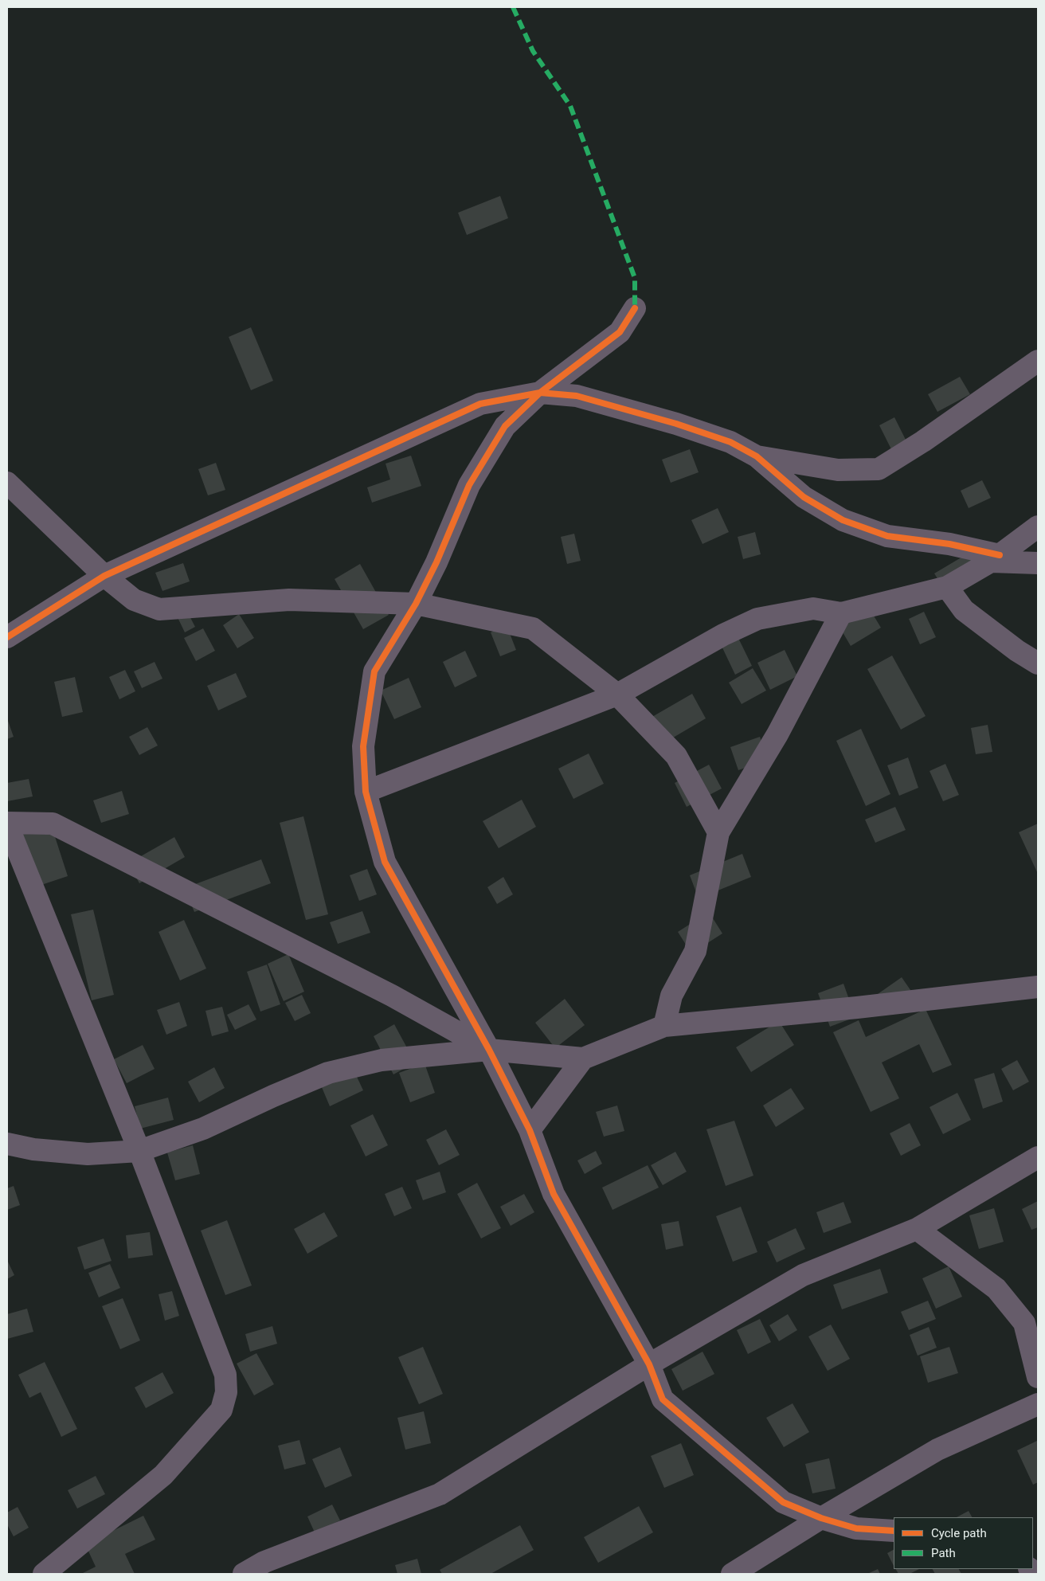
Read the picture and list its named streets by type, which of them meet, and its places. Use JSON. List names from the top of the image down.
{
  "legend": ["Cycle path", "Path"]
}
